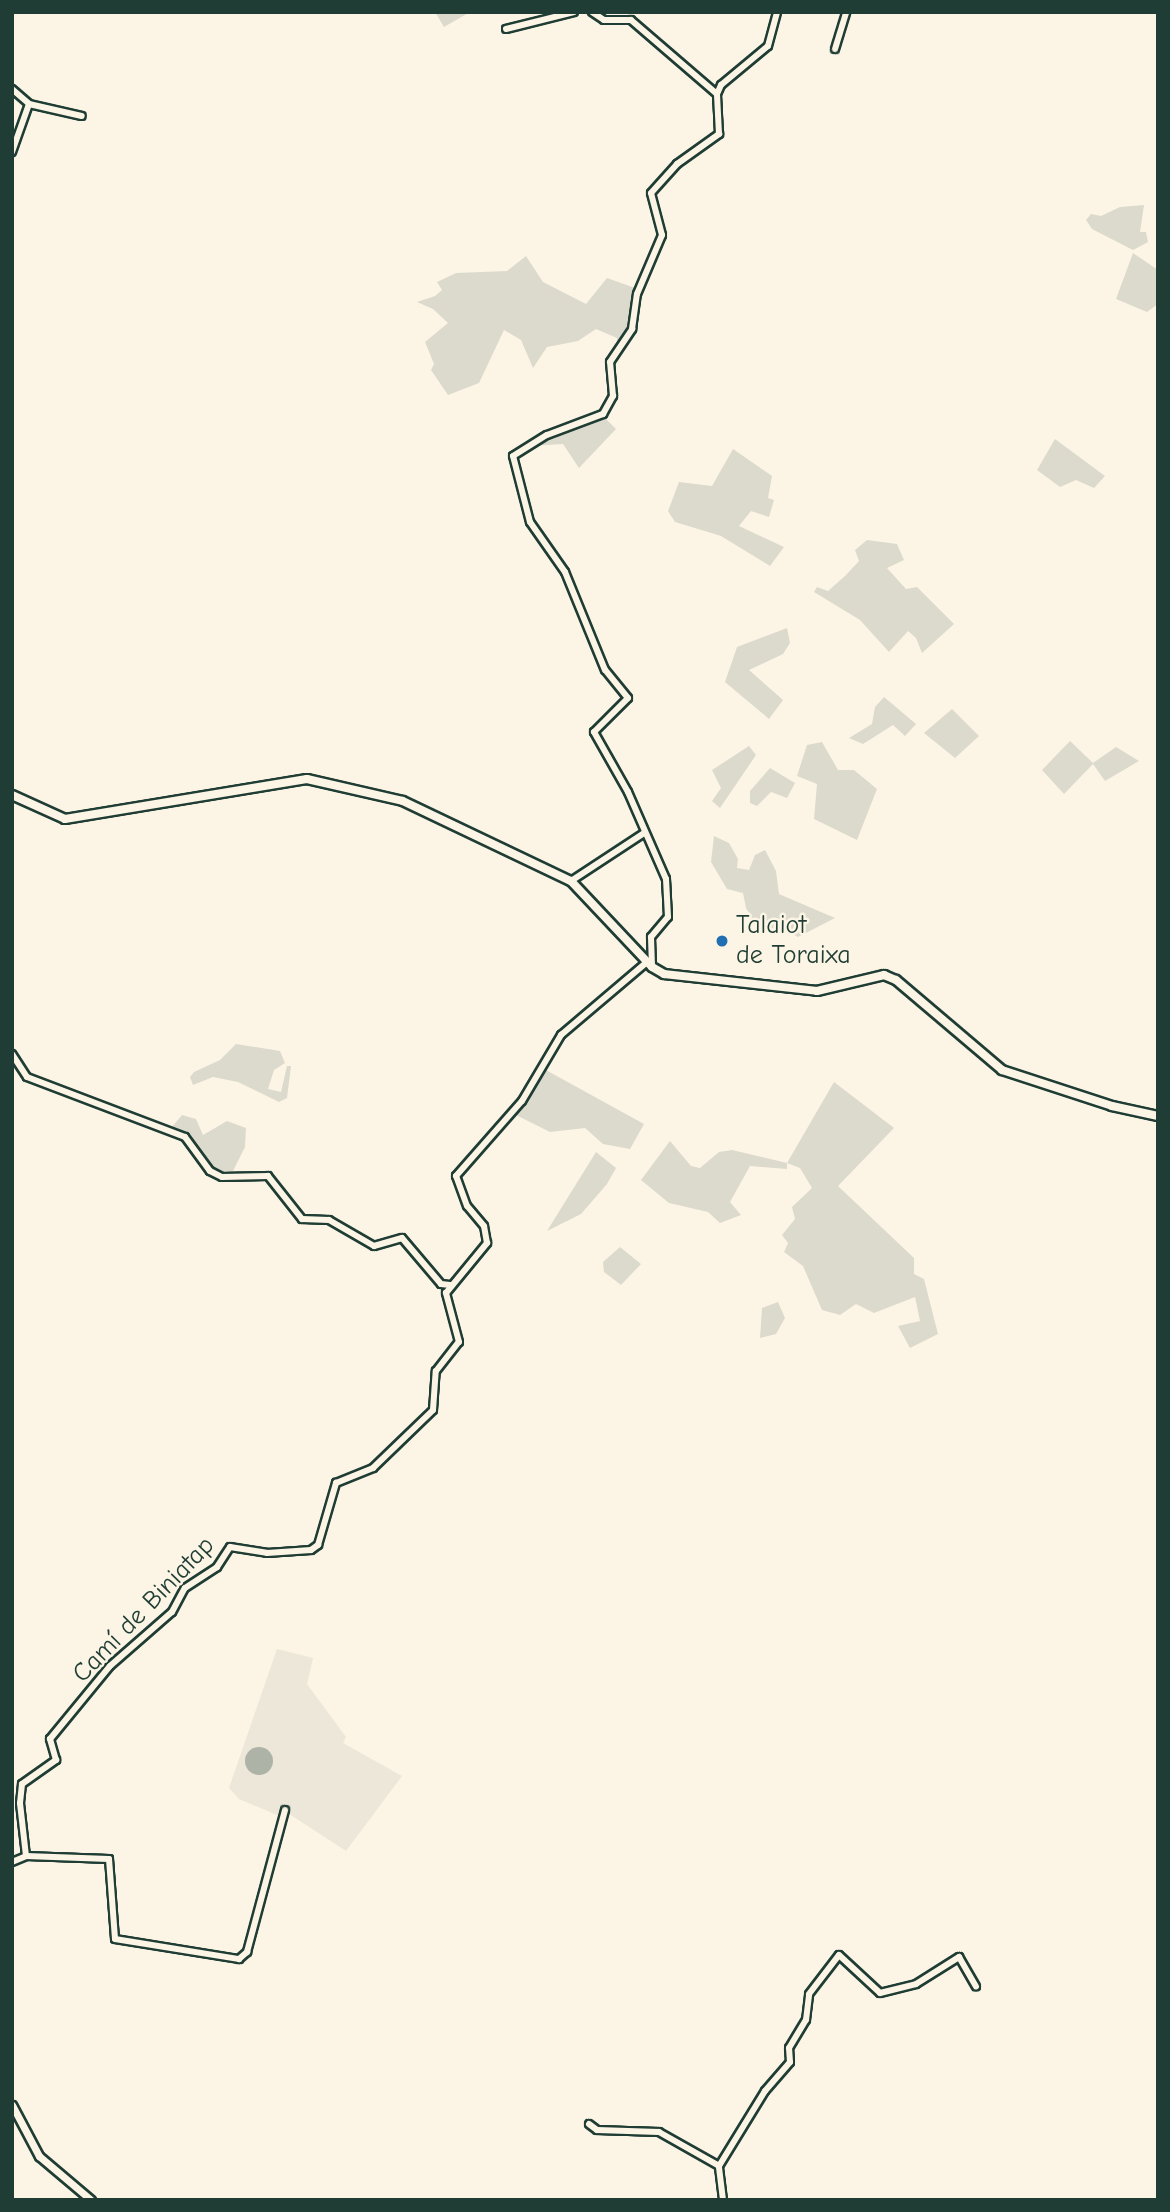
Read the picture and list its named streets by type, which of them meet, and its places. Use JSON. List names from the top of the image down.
{
  "streets": {
    "street": ["Camí de Biniatap"]
  },
  "places": ["Talaiot de Toraixa"]
}
